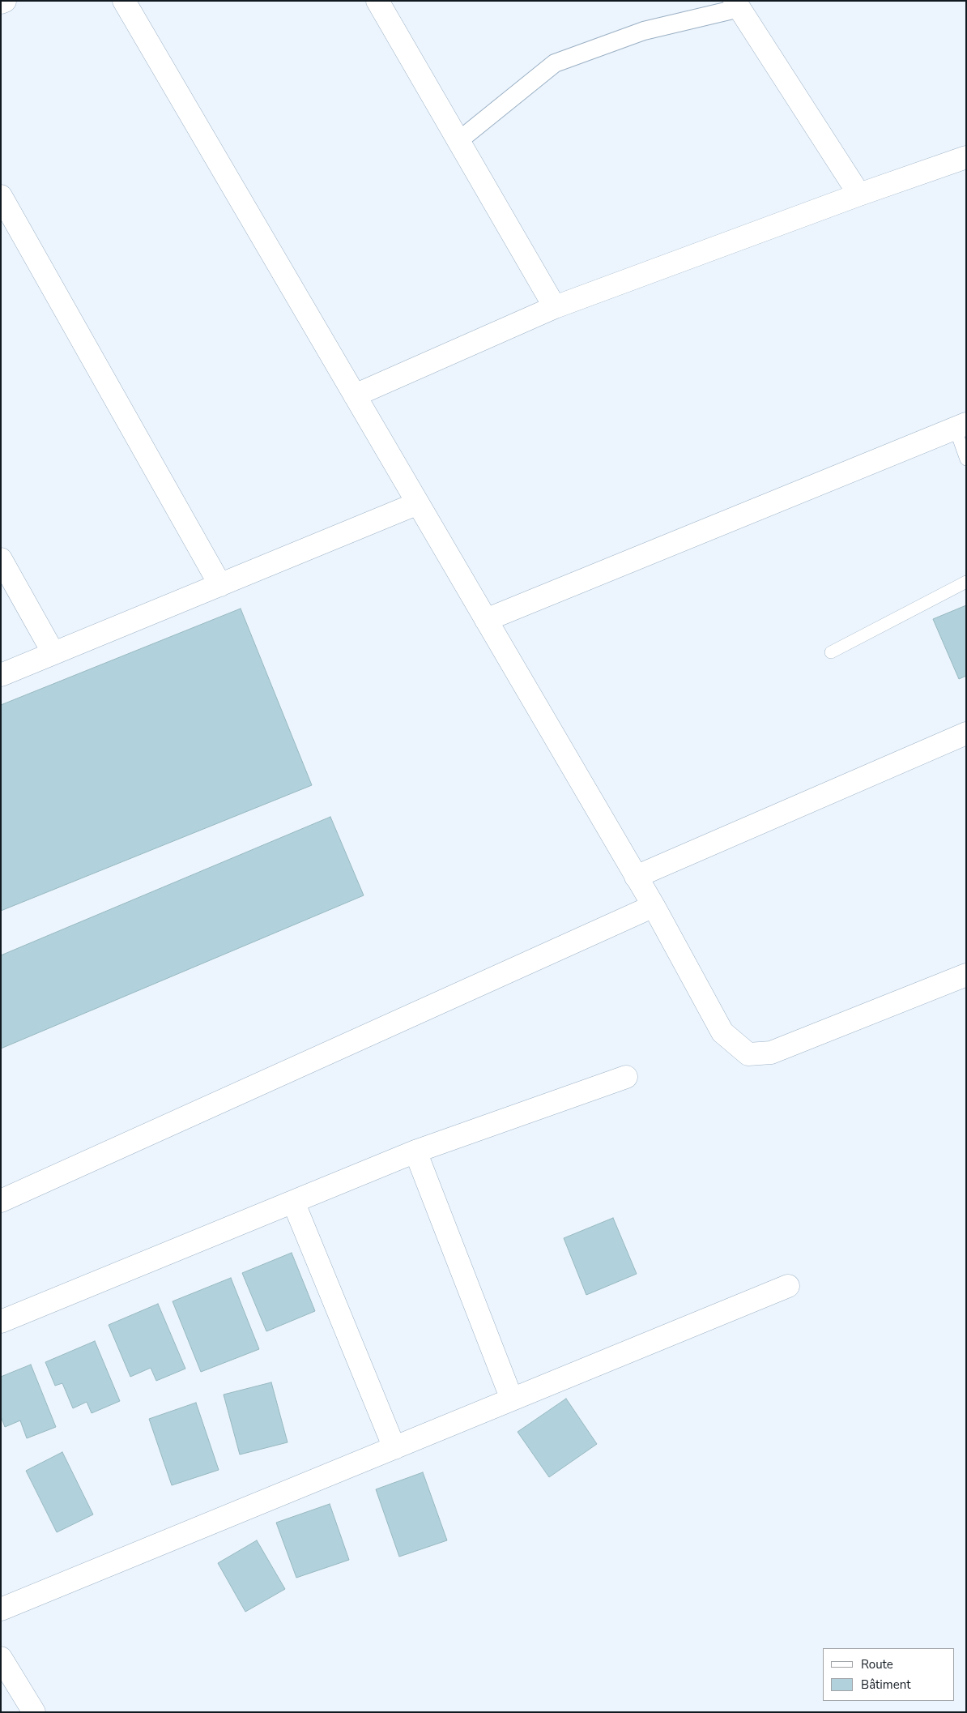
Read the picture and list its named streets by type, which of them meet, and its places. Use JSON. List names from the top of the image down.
{
  "legend": ["Route", "Bâtiment"]
}
